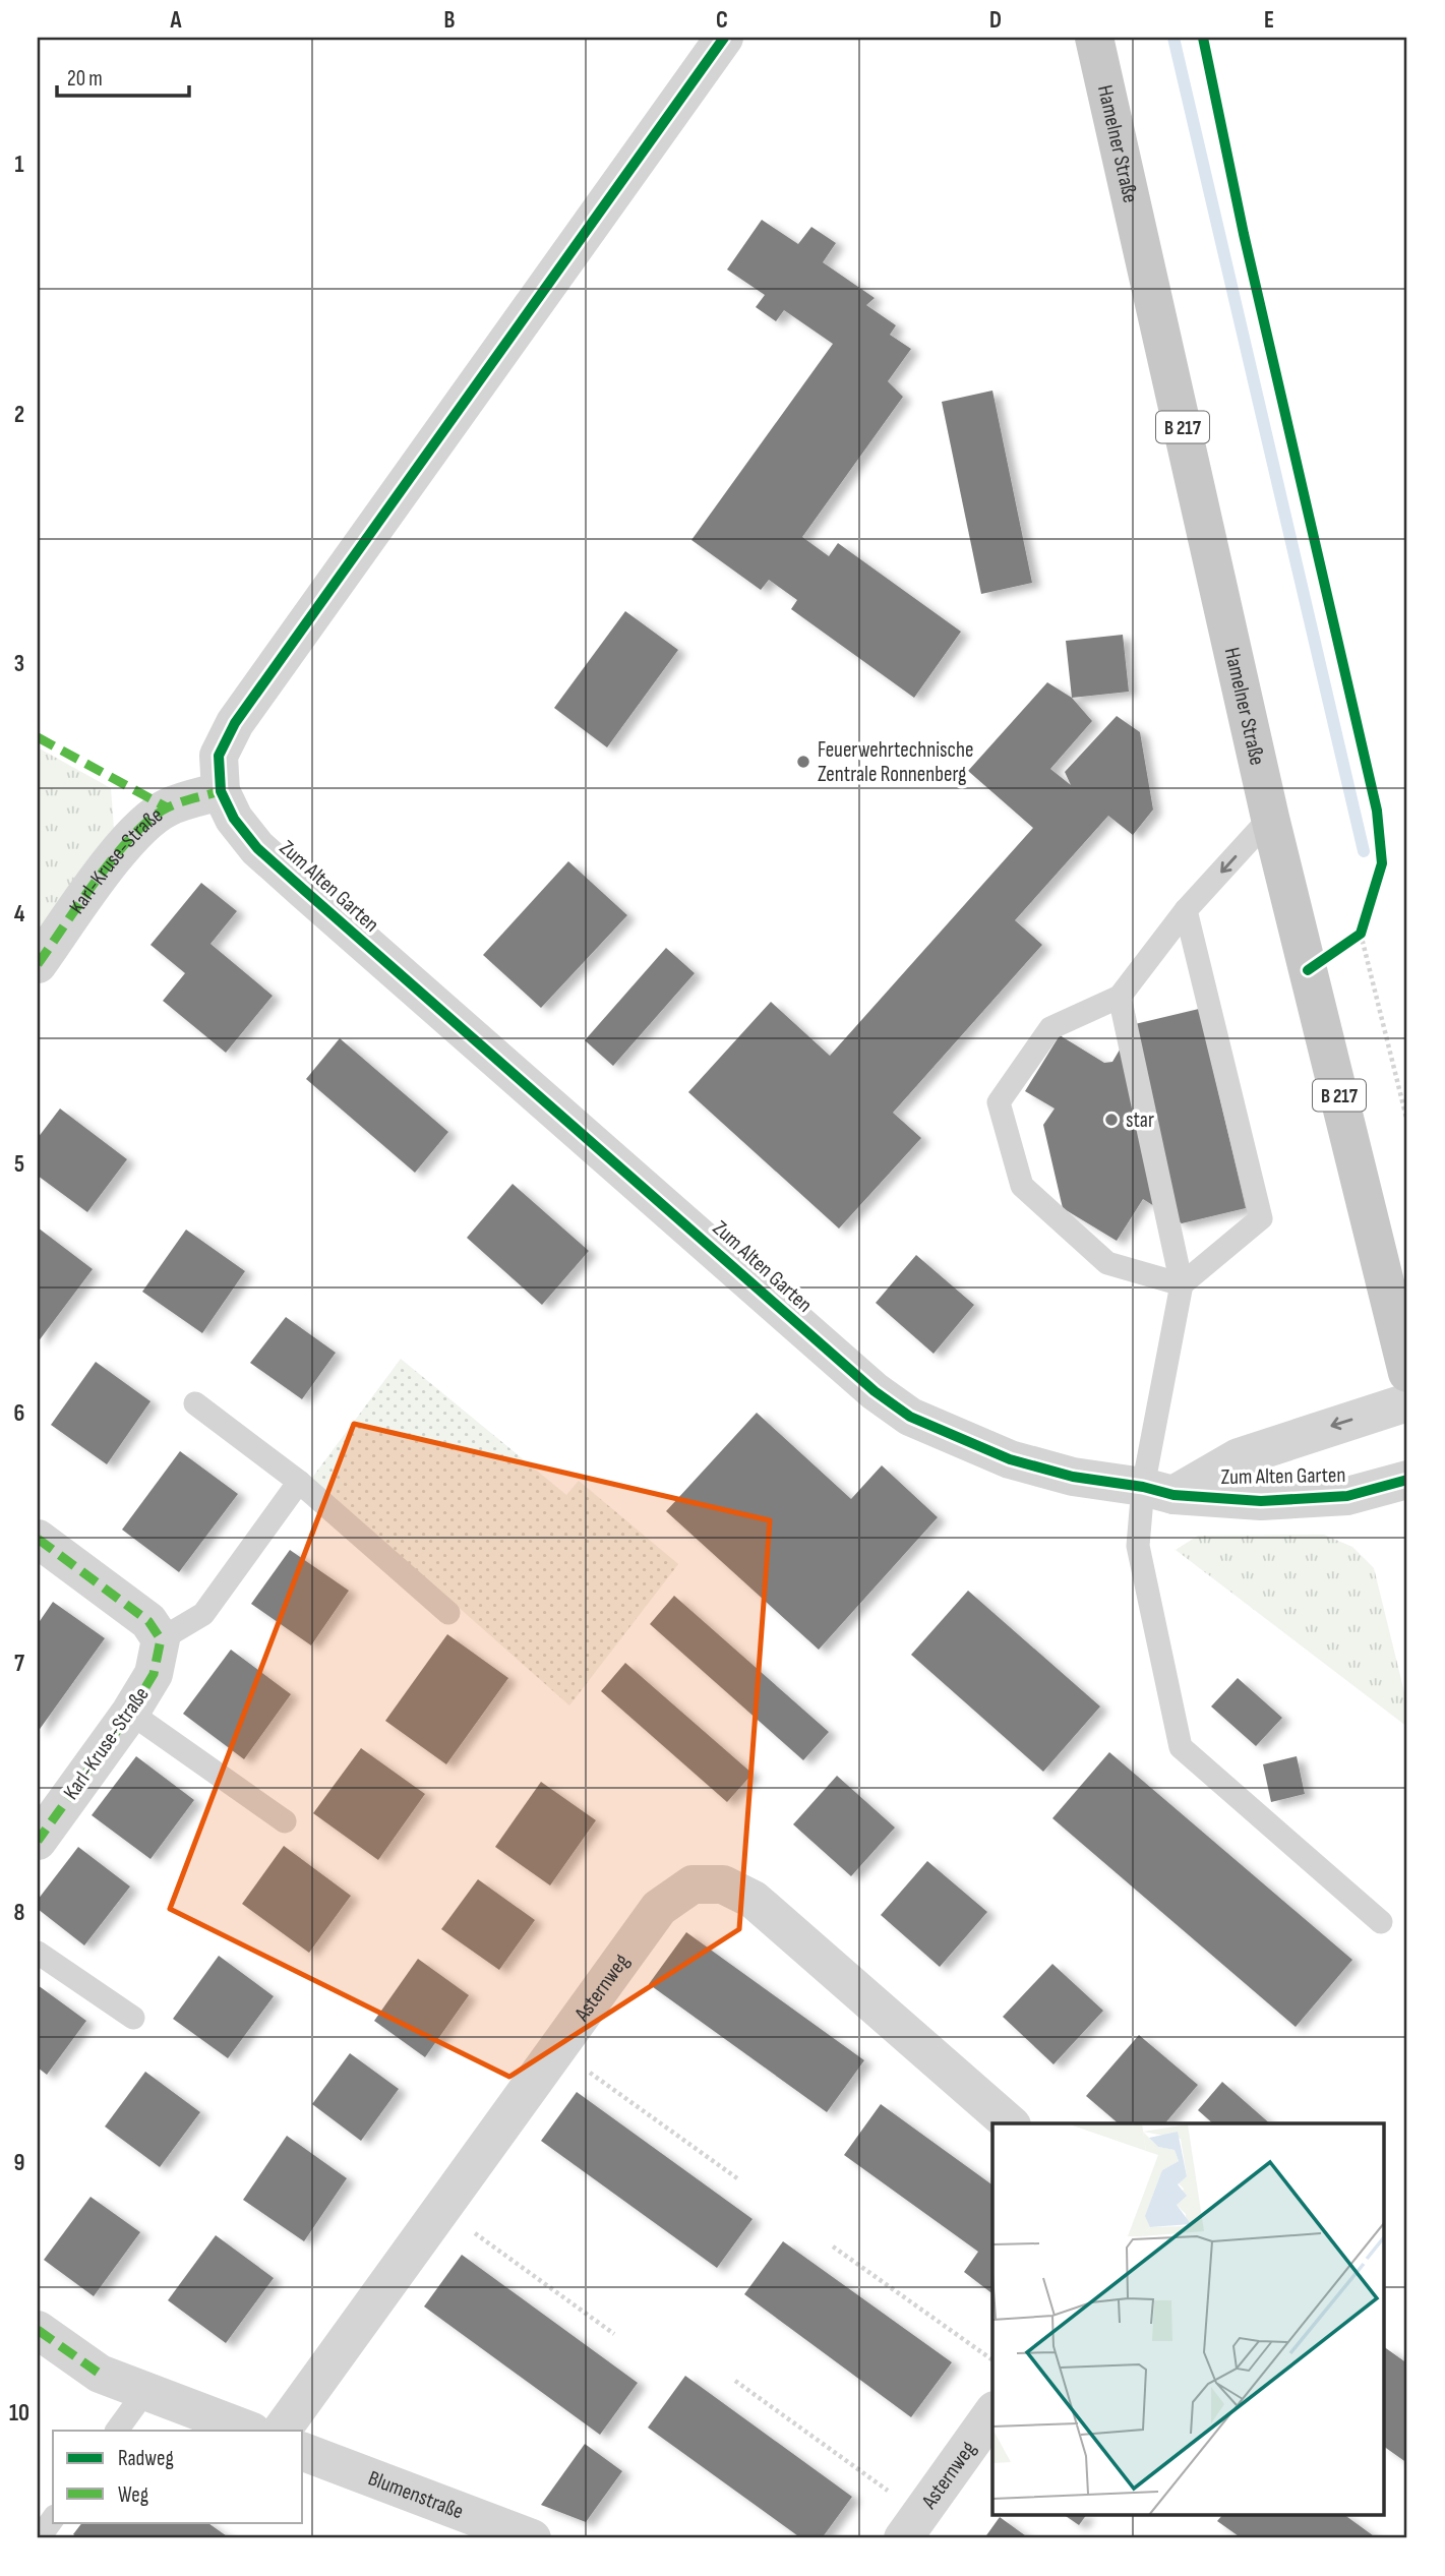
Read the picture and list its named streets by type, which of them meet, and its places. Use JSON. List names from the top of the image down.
{
  "streets": {
    "main road": ["Hamelner Straße", "B 217"],
    "street": [
      "Karl-Kruse-Straße",
      "Zum Alten Garten",
      "Asternweg",
      "Blumenstraße"
    ]
  },
  "crossings": [
    ["Karl-Kruse-Straße", "Zum Alten Garten"]
  ],
  "places": ["Feuerwehrtechnische Zentrale Ronnenberg", "star"],
  "legend": ["Radweg", "Weg"],
  "scale_bar": "20 m",
  "grid": {
    "columns": [
      "A",
      "B",
      "C",
      "D",
      "E"
    ],
    "rows": [
      "1",
      "2",
      "3",
      "4",
      "5",
      "6",
      "7",
      "8",
      "9",
      "10"
    ]
  }
}
